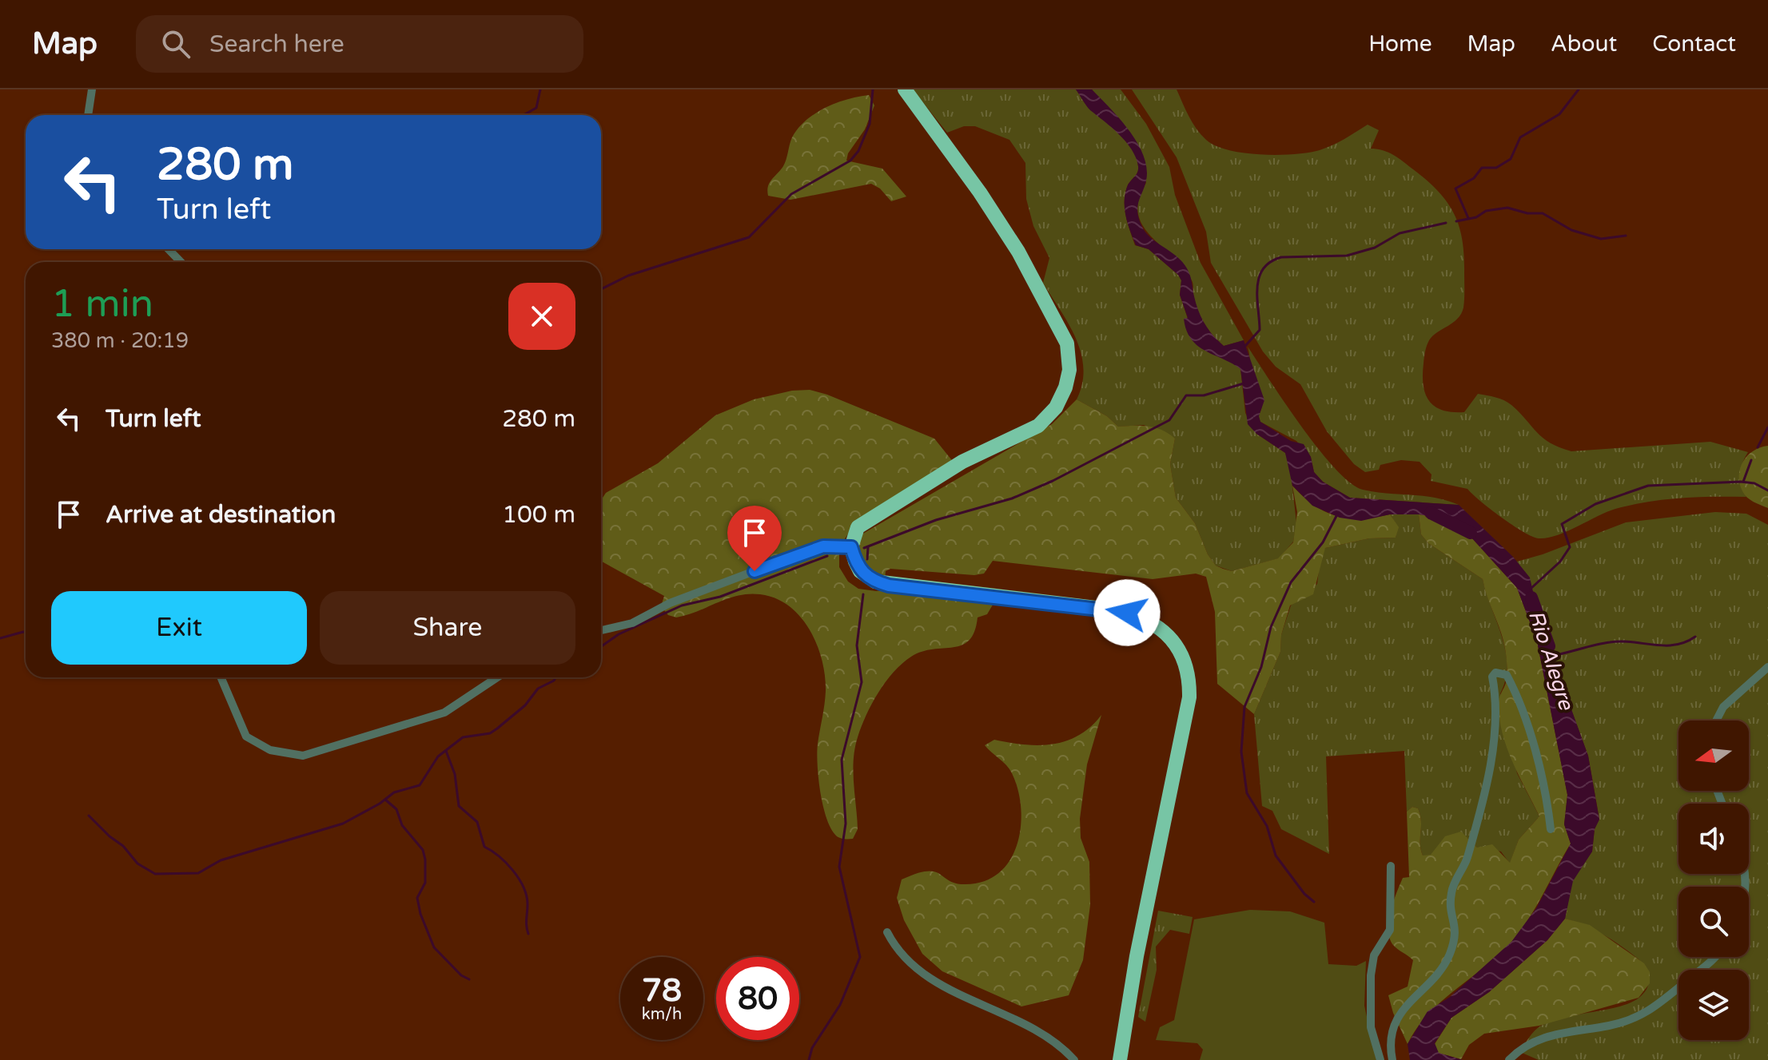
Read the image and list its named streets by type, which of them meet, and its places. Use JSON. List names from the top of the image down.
{
  "water": ["Rio Alegre"],
  "north": "left",
  "page": {
    "header": "Map",
    "search": "Search here",
    "nav": [
      "Home",
      "Map",
      "About",
      "Contact"
    ],
    "turn": ["280 m", "Turn left"],
    "heading": ["1 min", "380 m · 20:19"],
    "list": [
      {
        "name": "Turn left",
        "value": "280 m"
      },
      {
        "name": "Arrive at destination",
        "value": "100 m"
      }
    ],
    "buttons": ["Exit", "Share"],
    "speed": "78 km/h",
    "limit": "80"
  }
}
